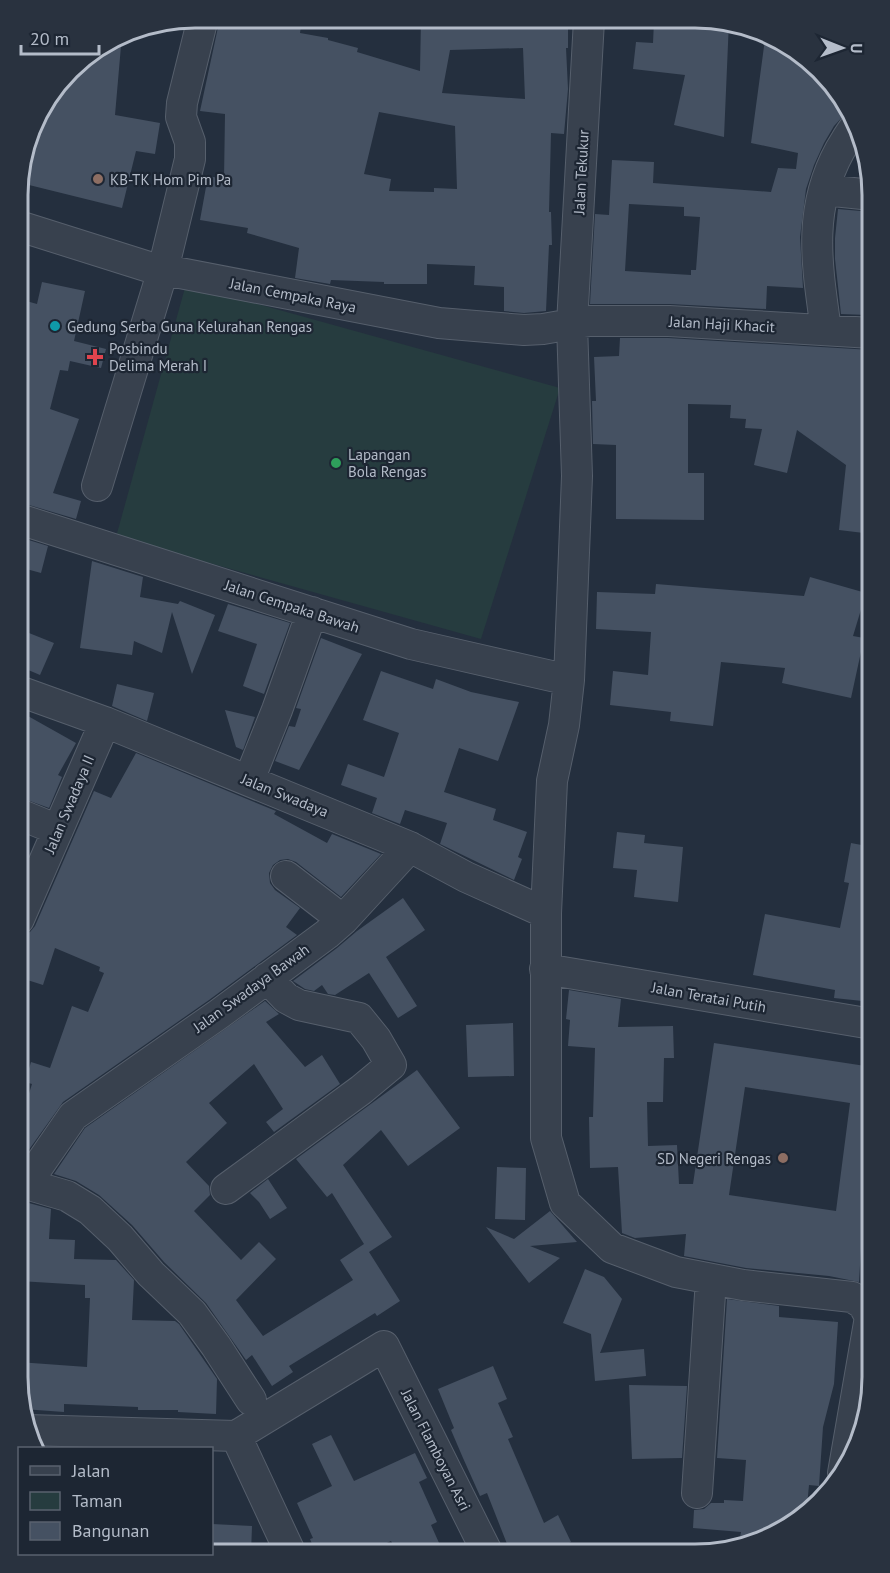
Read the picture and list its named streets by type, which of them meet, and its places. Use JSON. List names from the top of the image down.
{
  "streets": {
    "street": [
      "Jalan Tekukur",
      "Jalan Cempaka Raya",
      "Jalan Haji Khacit",
      "Jalan Cempaka Bawah",
      "Jalan Swadaya",
      "Jalan Swadaya II",
      "Jalan Swadaya Bawah",
      "Jalan Teratai Putih",
      "Jalan Flamboyan Asri"
    ]
  },
  "crossings": [
    ["Jalan Tekukur", "Jalan Cempaka Raya"],
    ["Jalan Tekukur", "Jalan Haji Khacit"],
    ["Jalan Tekukur", "Jalan Cempaka Bawah"],
    ["Jalan Tekukur", "Jalan Swadaya"],
    ["Jalan Tekukur", "Jalan Teratai Putih"],
    ["Jalan Cempaka Raya", "Jalan Haji Khacit"],
    ["Jalan Swadaya", "Jalan Swadaya II"],
    ["Jalan Swadaya", "Jalan Swadaya Bawah"]
  ],
  "places": {
    "other": [
      "KB-TK Hom Pim Pa",
      "Gedung Serba Guna Kelurahan Rengas",
      "Lapangan Bola Rengas",
      "SD Negeri Rengas"
    ],
    "health": ["Posbindu Delima Merah I"]
  },
  "legend": ["Jalan", "Taman", "Bangunan"],
  "scale_bar": "20 m",
  "north": "right"
}
